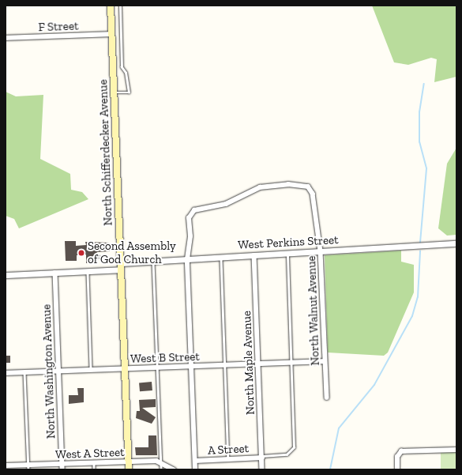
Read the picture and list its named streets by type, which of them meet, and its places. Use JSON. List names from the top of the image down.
{
  "streets": {
    "main road": ["North Schifferdecker Avenue"],
    "street": [
      "F Street",
      "West Perkins Street",
      "North Walnut Avenue",
      "West B Street",
      "North Maple Avenue",
      "North Washington Avenue",
      "A Street",
      "West A Street"
    ]
  },
  "crossings": [
    ["F Street", "North Schifferdecker Avenue"],
    ["North Schifferdecker Avenue", "West Perkins Street"],
    ["North Schifferdecker Avenue", "West B Street"],
    ["North Schifferdecker Avenue", "West A Street"],
    ["West Perkins Street", "North Walnut Avenue"],
    ["West Perkins Street", "North Maple Avenue"],
    ["West Perkins Street", "North Washington Avenue"],
    ["North Walnut Avenue", "West B Street"],
    ["West B Street", "North Maple Avenue"],
    ["West B Street", "North Washington Avenue"],
    ["North Maple Avenue", "A Street"],
    ["North Washington Avenue", "West A Street"]
  ],
  "places": ["Second Assembly of God Church"]
}
